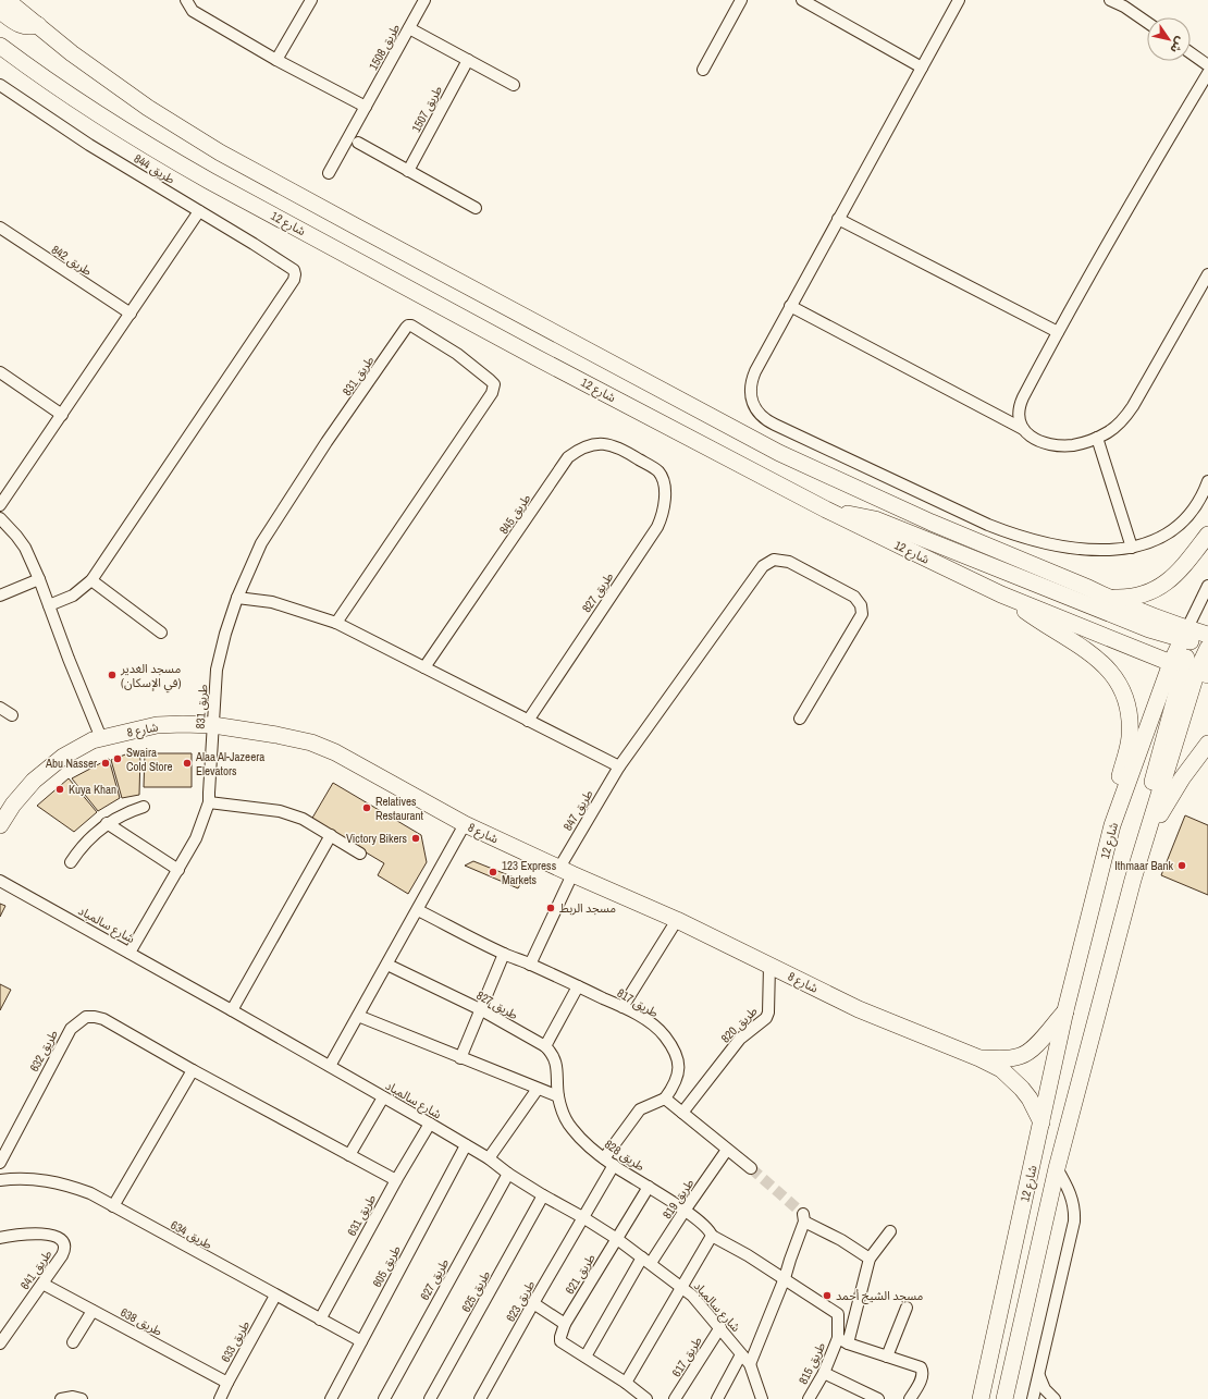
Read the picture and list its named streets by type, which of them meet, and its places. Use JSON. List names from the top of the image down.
{
  "streets": {
    "street": [
      "طريق 1508",
      "طريق 1507",
      "طريق 844",
      "شارع 12",
      "طريق 842",
      "طريق 831",
      "طريق 845",
      "طريق 827",
      "شارع 8",
      "طريق 847",
      "شارع سالمباد",
      "طريق 817",
      "طريق 820",
      "طريق 632",
      "طريق 828",
      "طريق 819",
      "طريق 631",
      "طريق 634",
      "طريق 605",
      "طريق 641",
      "طريق 621",
      "طريق 627",
      "طريق 625",
      "طريق 623",
      "طريق 638",
      "طريق 633",
      "طريق 617",
      "طريق 815"
    ]
  },
  "crossings": [
    ["شارع 12", "شارع 8"],
    ["طريق 831", "شارع 8"],
    ["طريق 831", "شارع سالمباد"],
    ["طريق 845", "طريق 827"],
    ["شارع 8", "طريق 847"],
    ["شارع 8", "طريق 820"],
    ["طريق 847", "طريق 817"],
    ["شارع سالمباد", "طريق 819"],
    ["شارع سالمباد", "طريق 631"],
    ["شارع سالمباد", "طريق 605"],
    ["شارع سالمباد", "طريق 621"],
    ["شارع سالمباد", "طريق 627"],
    ["شارع سالمباد", "طريق 625"],
    ["شارع سالمباد", "طريق 623"],
    ["شارع سالمباد", "طريق 617"],
    ["طريق 632", "طريق 631"],
    ["طريق 828", "طريق 819"],
    ["طريق 828", "طريق 815"],
    ["طريق 819", "طريق 621"],
    ["طريق 631", "طريق 634"],
    ["طريق 634", "طريق 605"],
    ["طريق 634", "طريق 633"],
    ["طريق 641", "طريق 638"],
    ["طريق 638", "طريق 633"]
  ],
  "places": [
    "مسجد الغدير (في الإسكان)",
    "Swaira Cold Store",
    "Abu Nasser",
    "Alaa Al-Jazeera Elevators",
    "Kuya Khan",
    "Relatives Restaurant",
    "Victory Bikers",
    "Ithmaar Bank",
    "123 Express Markets",
    "مسجد الربط",
    "مسجد الشيخ أحمد"
  ],
  "north": "bottom right"
}
